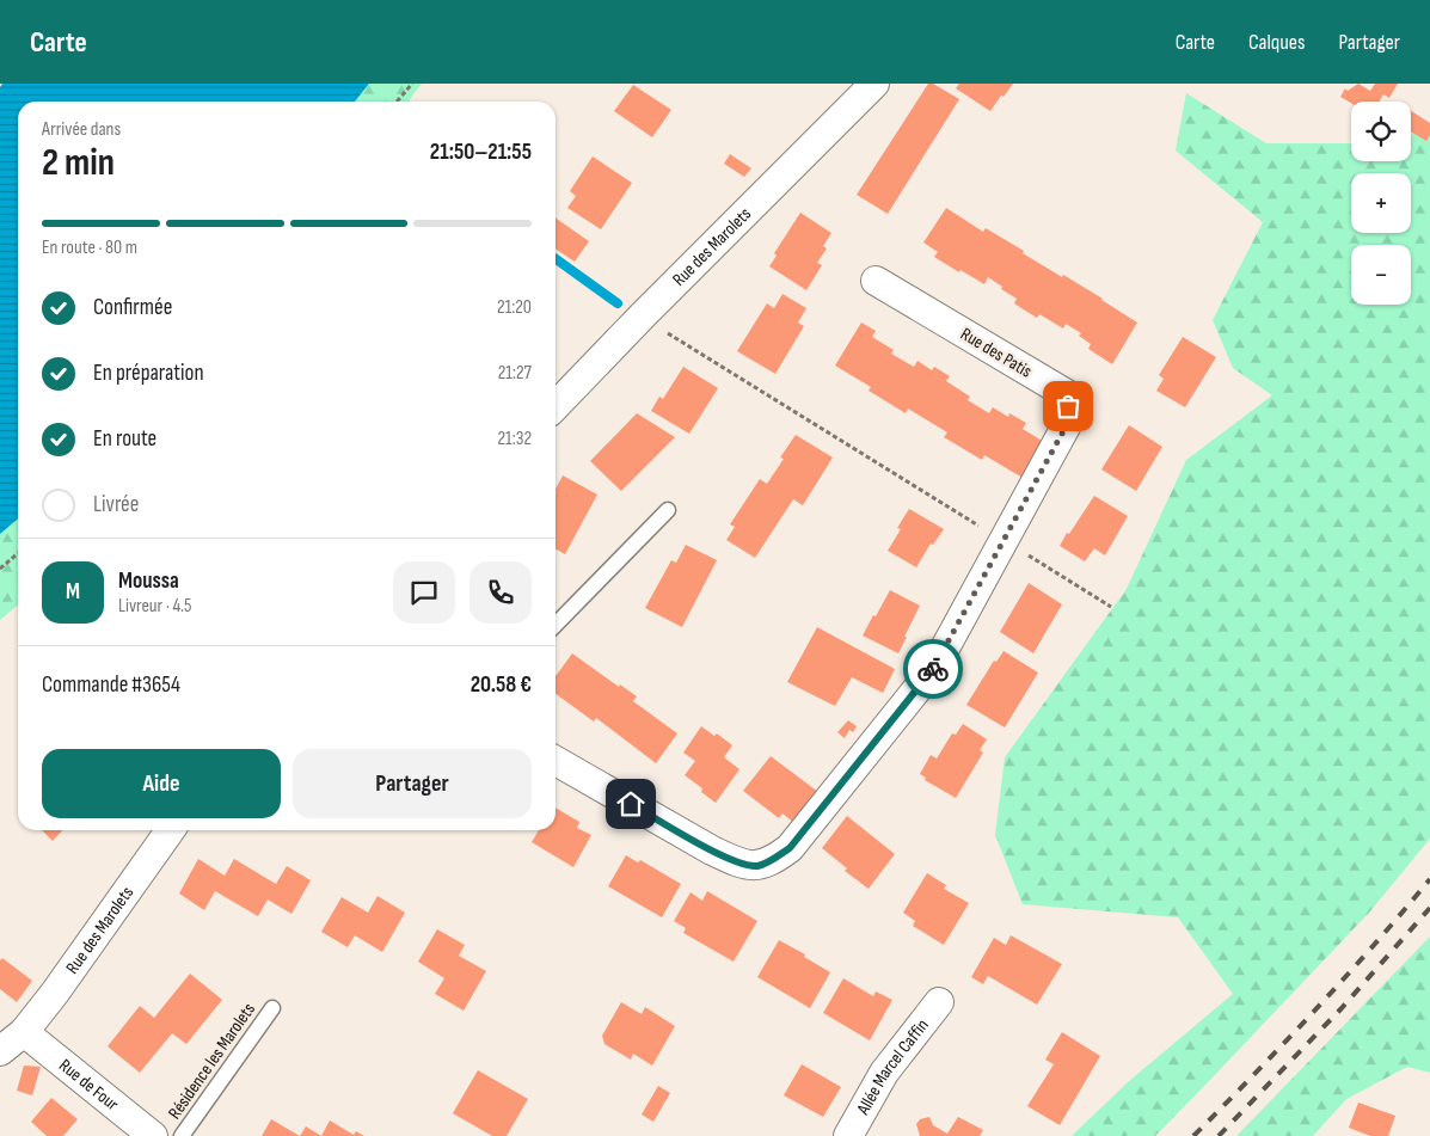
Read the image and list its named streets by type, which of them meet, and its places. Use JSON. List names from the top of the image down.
{
  "streets": {
    "street": [
      "Rue des Marolets",
      "Rue des Patis",
      "Allée Marcel Caffin",
      "Rue de Four"
    ],
    "lane": ["Résidence les Marolets"]
  },
  "crossings": [
    ["Rue des Marolets", "Rue de Four"]
  ],
  "page": {
    "header": "Carte",
    "nav": ["Carte", "Calques", "Partager"],
    "map_buttons": ["+", "−"],
    "heading": ["2 min", "Arrivée dans", "21:50–21:55"],
    "panel": [
      "Moussa",
      "Livreur · 4.5",
      "Commande #3654",
      "20.58 €"
    ],
    "bar": "En route · 80 m",
    "list": [
      ["Confirmée", "21:20"],
      ["En préparation", "21:27"],
      ["En route", "21:32"],
      "Livrée"
    ],
    "round": "M",
    "buttons": ["Aide", "Partager"]
  }
}
